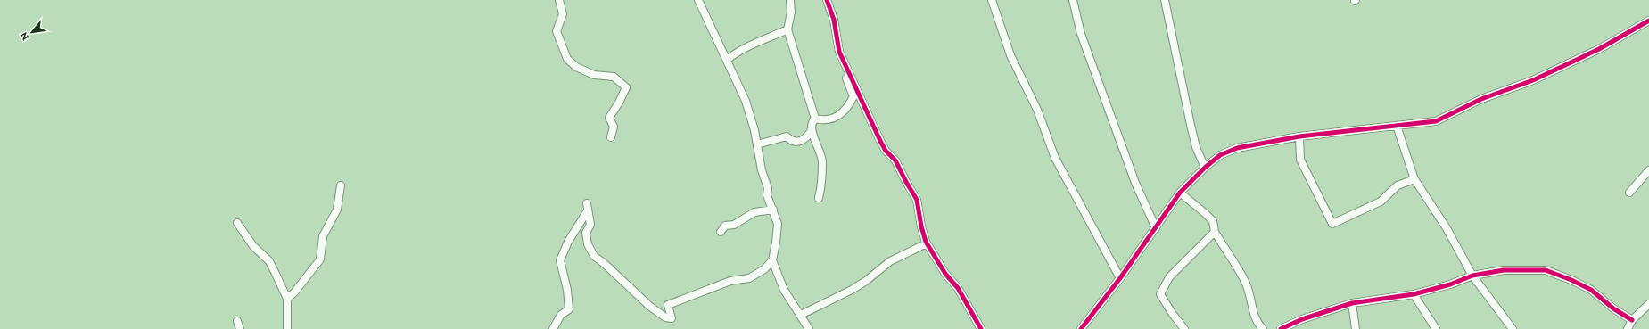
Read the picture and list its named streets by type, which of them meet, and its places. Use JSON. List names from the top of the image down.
{
  "north": "bottom left"
}
